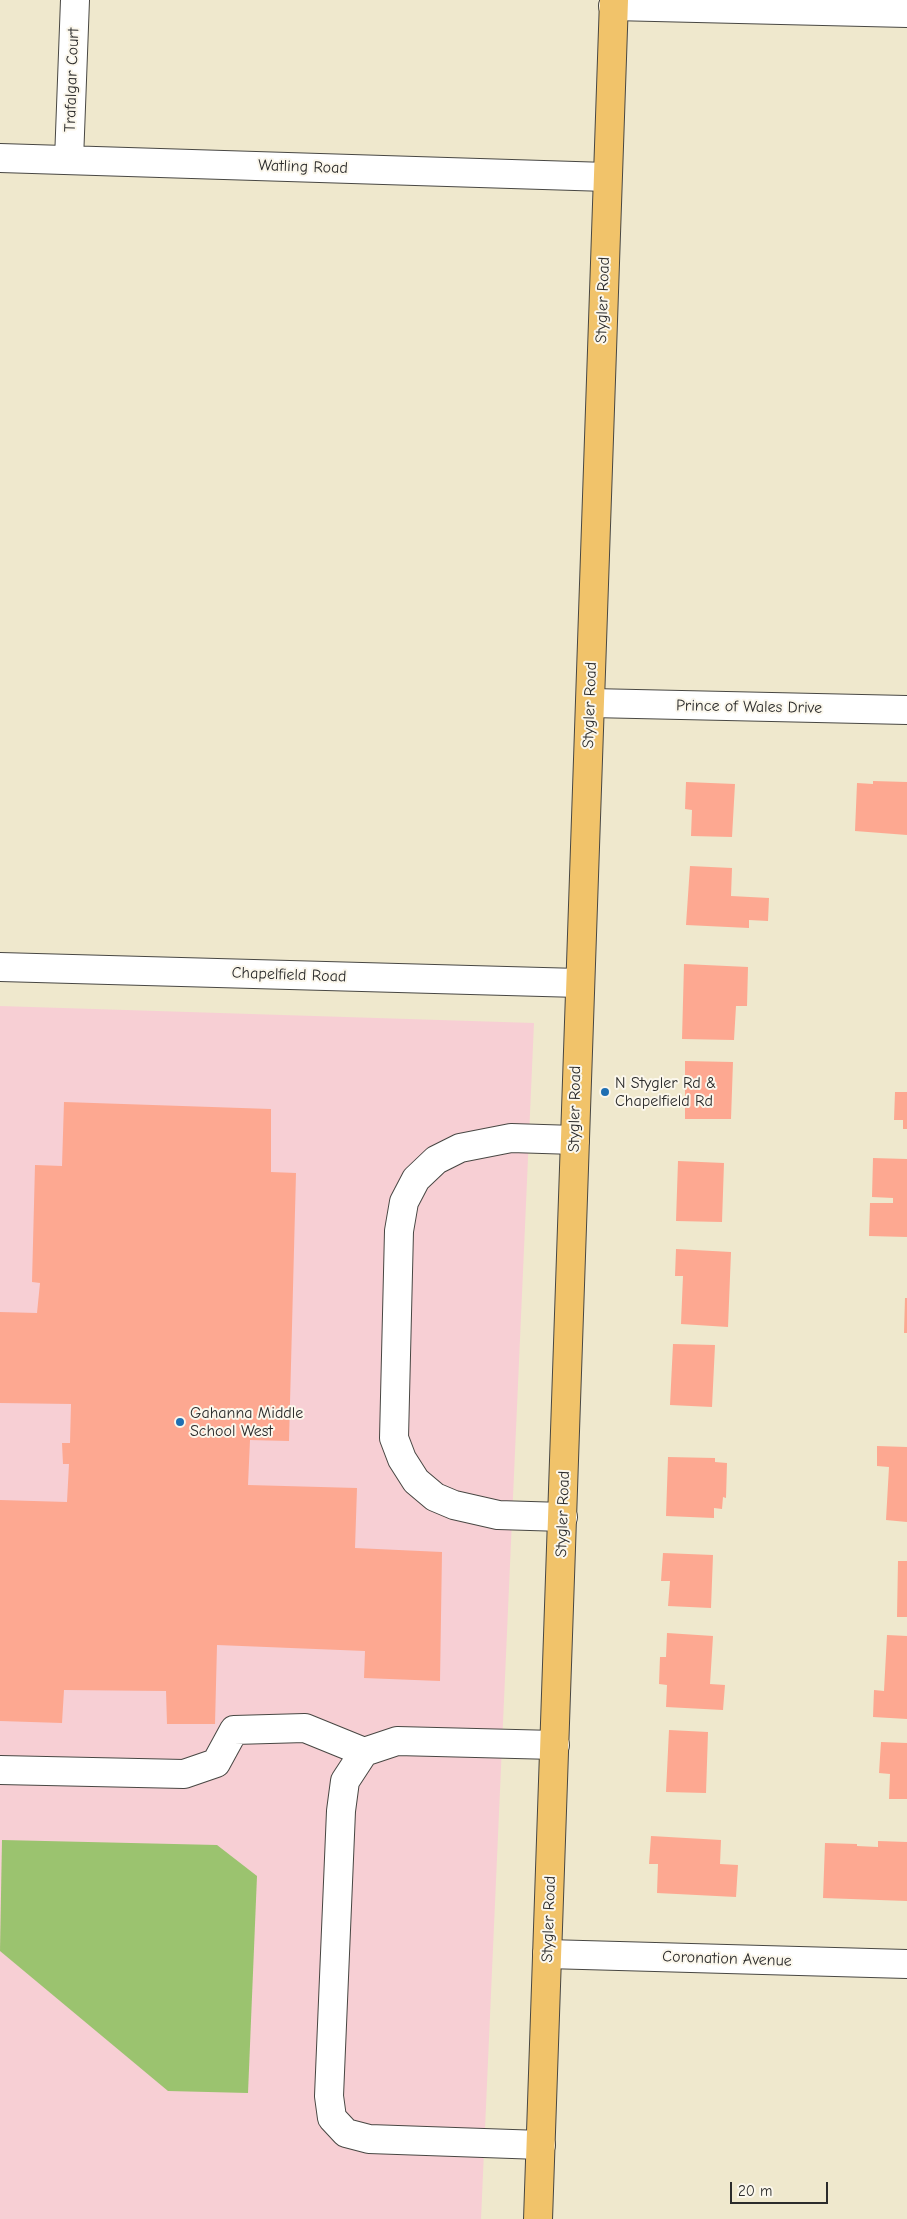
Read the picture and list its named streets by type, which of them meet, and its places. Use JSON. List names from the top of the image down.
{
  "streets": {
    "main road": ["Stygler Road"],
    "street": [
      "Trafalgar Court",
      "Watling Road",
      "Prince of Wales Drive",
      "Chapelfield Road",
      "Coronation Avenue"
    ]
  },
  "crossings": [
    ["Trafalgar Court", "Watling Road"],
    ["Watling Road", "Stygler Road"],
    ["Stygler Road", "Prince of Wales Drive"],
    ["Stygler Road", "Chapelfield Road"],
    ["Stygler Road", "Coronation Avenue"]
  ],
  "places": ["N Stygler Rd & Chapelfield Rd", "Gahanna Middle School West"],
  "scale_bar": "20 m"
}
